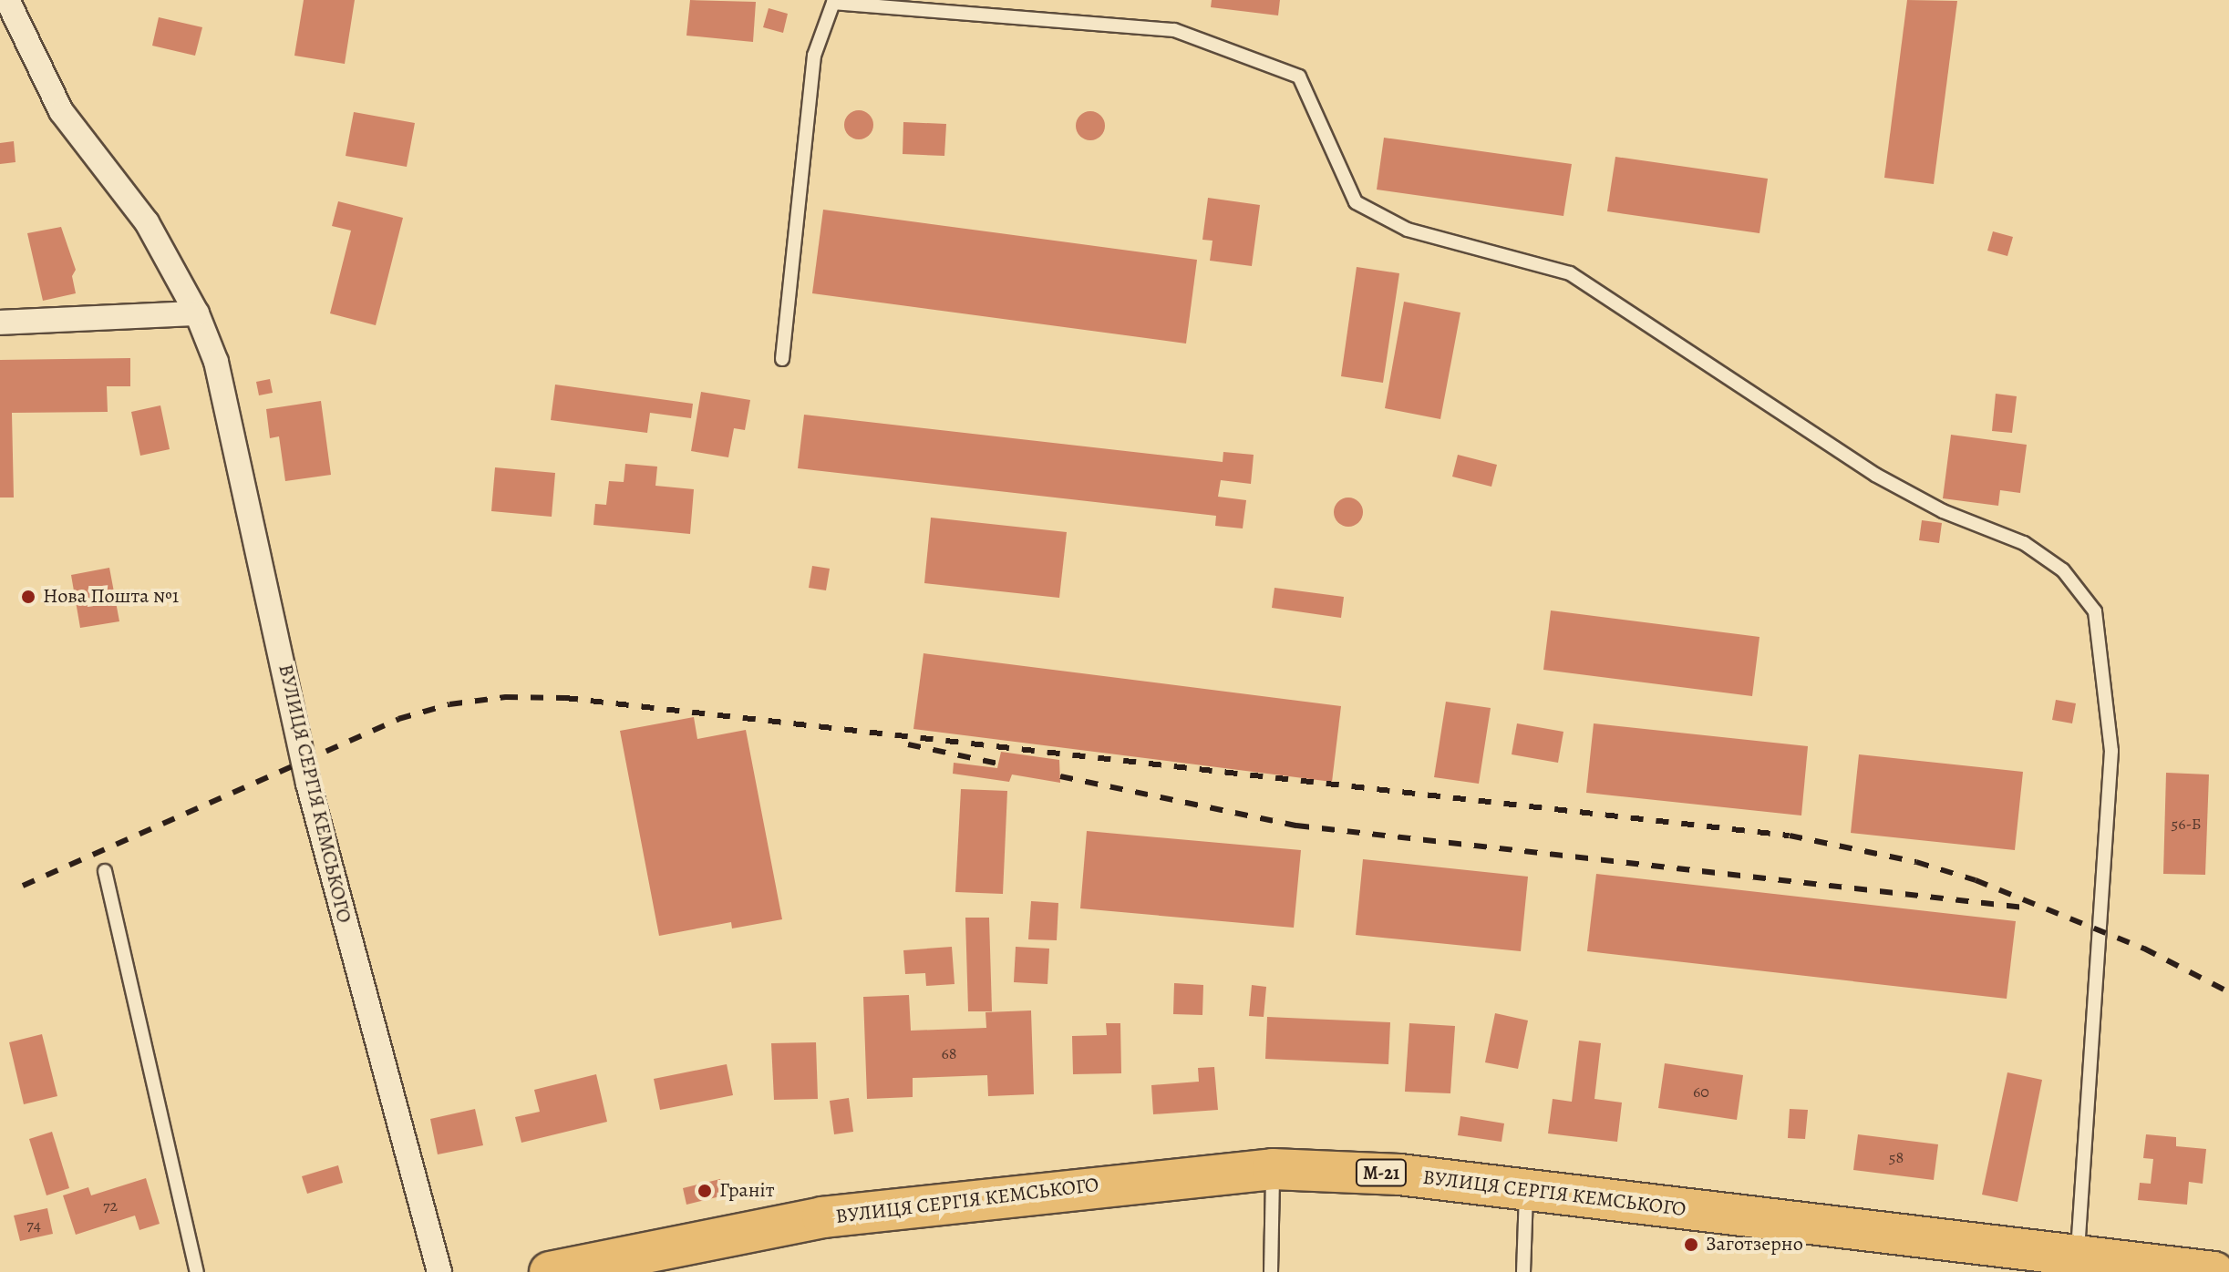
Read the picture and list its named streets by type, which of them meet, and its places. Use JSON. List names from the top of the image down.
{
  "streets": {
    "highway": ["ВУЛИЦЯ СЕРГІЯ КЕМСЬКОГО", "М-21"]
  },
  "places": ["Нова Пошта №1", "Граніт", "Заготзерно"],
  "house_numbers": [
    "56-Б",
    "68",
    "60",
    "58",
    "72",
    "74"
  ]
}
